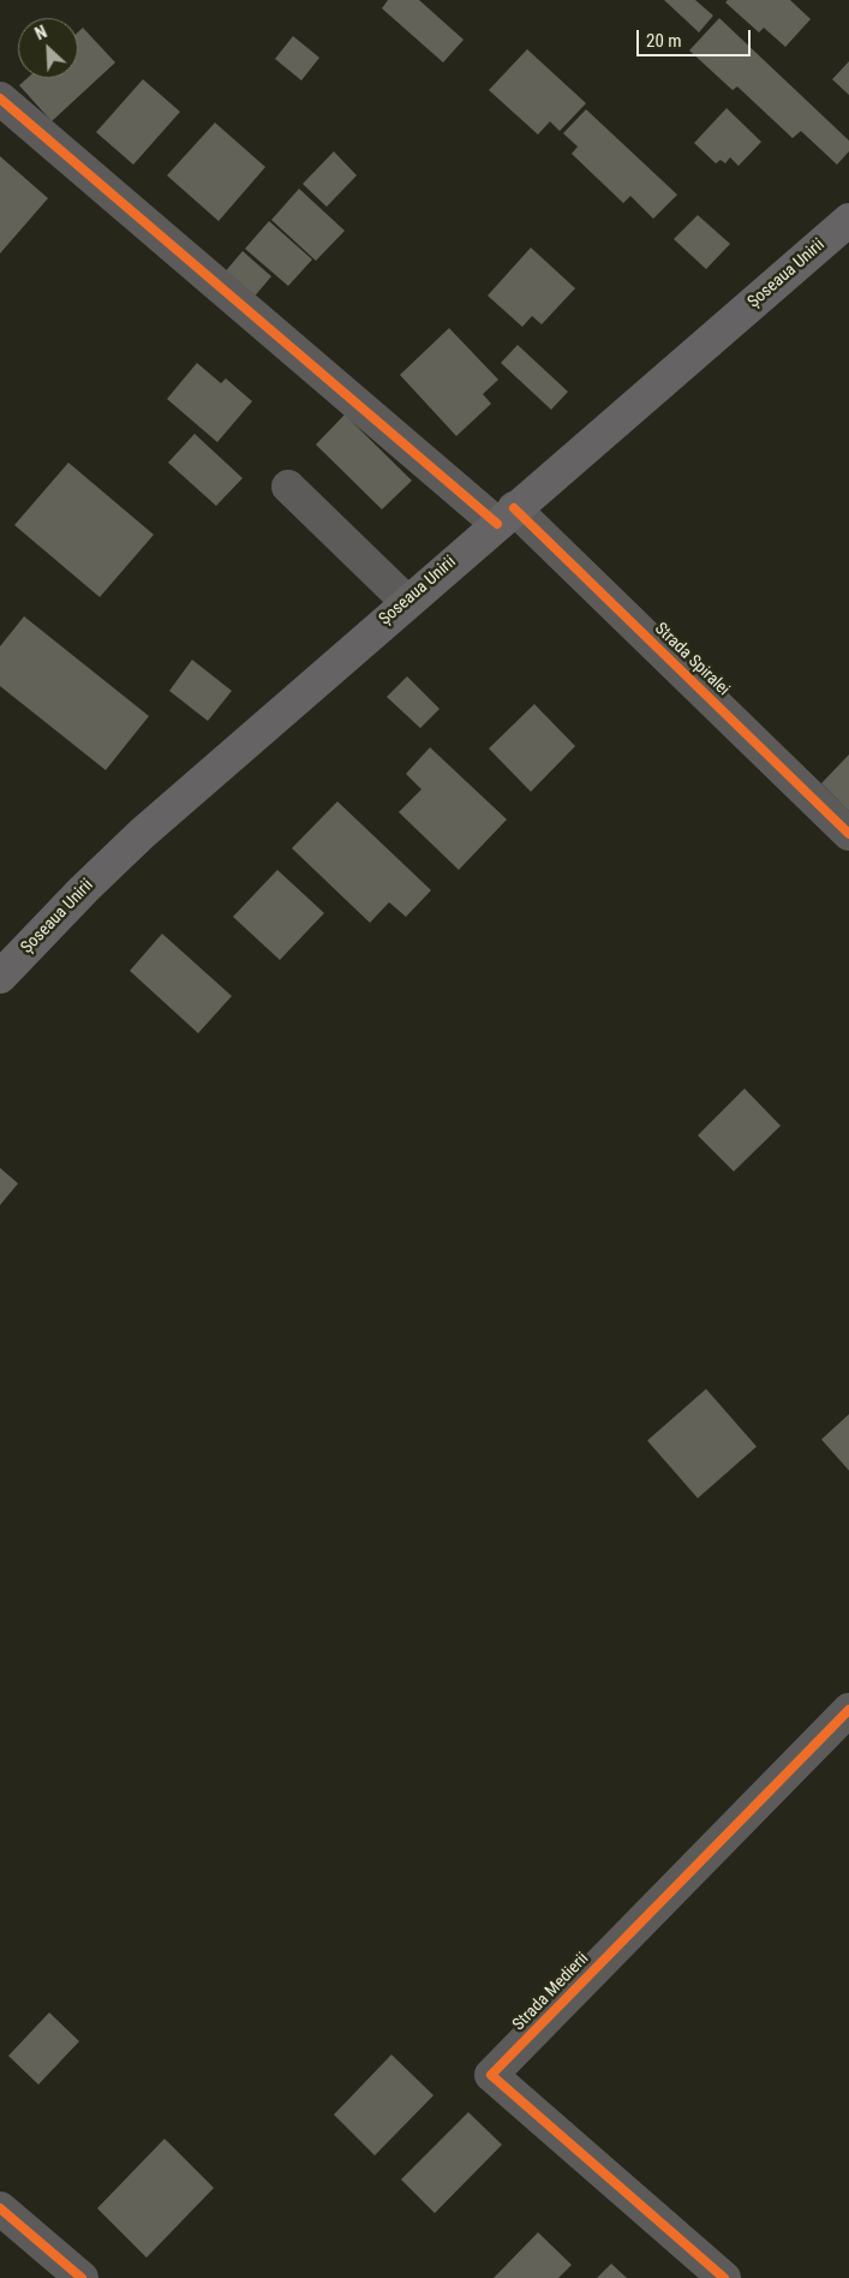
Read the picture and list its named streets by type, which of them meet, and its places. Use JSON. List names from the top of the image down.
{
  "streets": {
    "main road": ["Șoseaua Unirii"],
    "street": ["Strada Spiralei", "Strada Medierii"]
  },
  "crossings": [
    ["Șoseaua Unirii", "Strada Spiralei"]
  ],
  "scale_bar": "20 m",
  "north": "top left"
}
